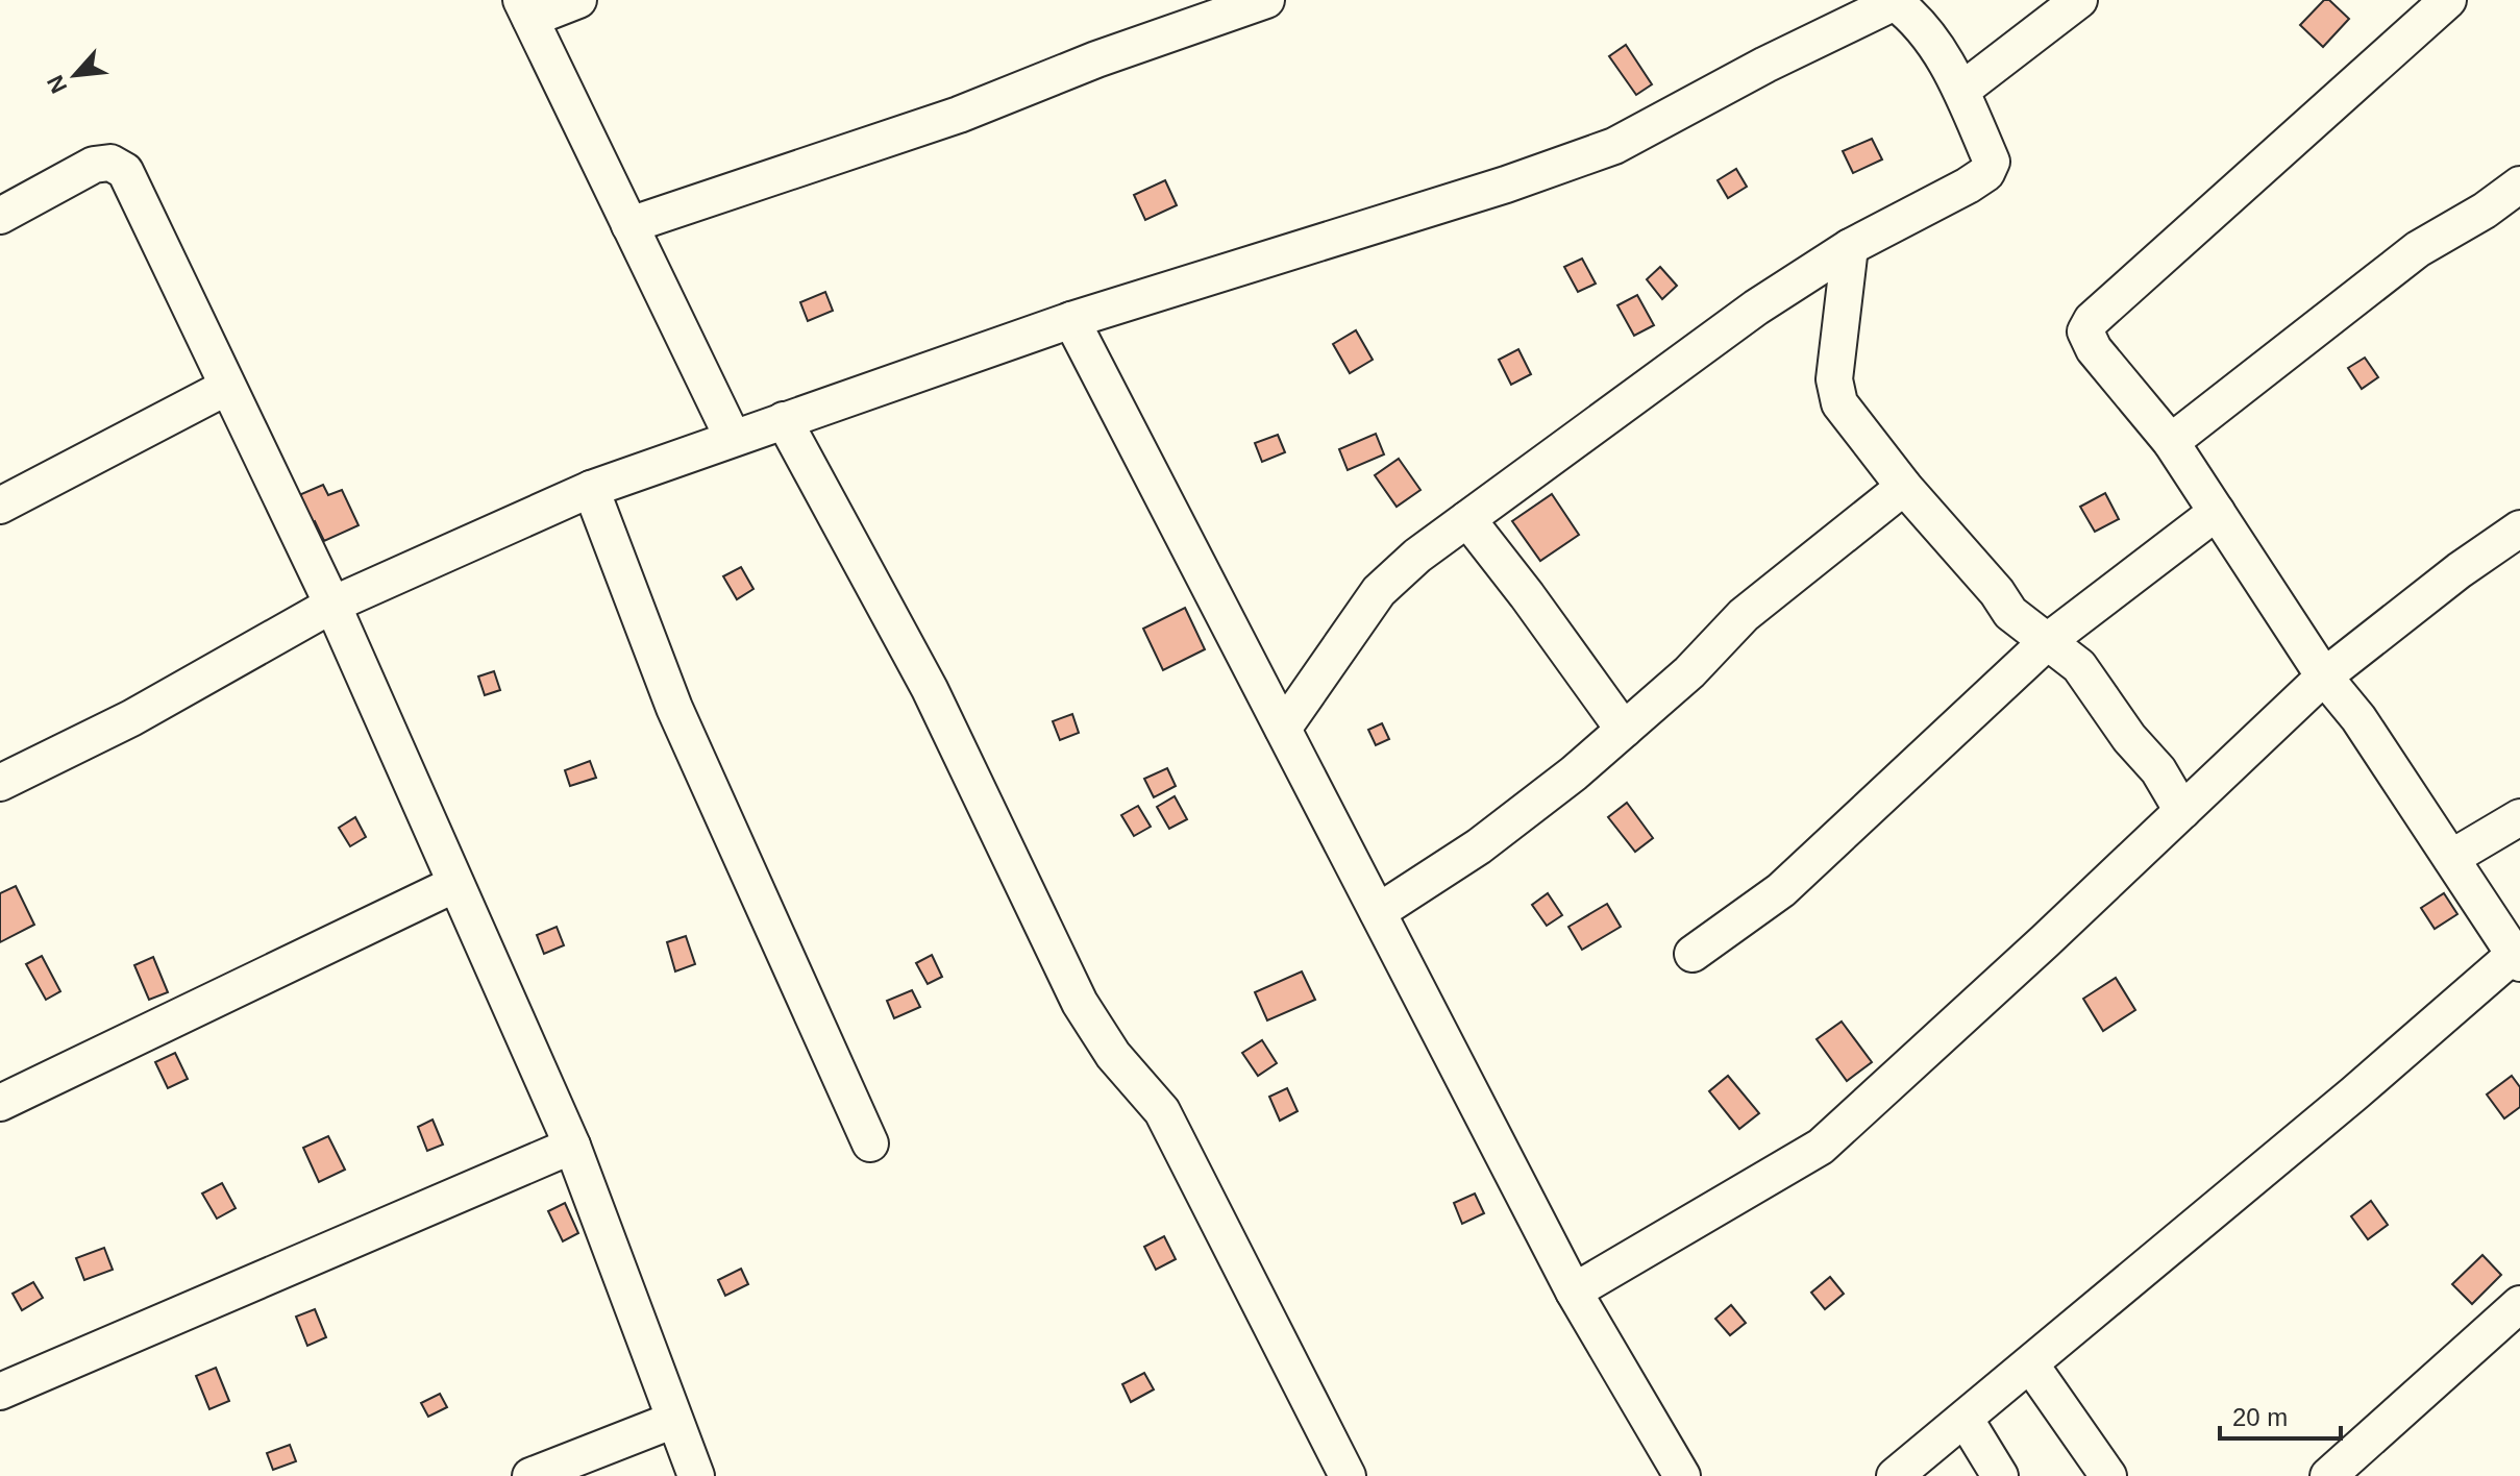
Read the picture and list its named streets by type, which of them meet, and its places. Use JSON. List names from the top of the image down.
{
  "scale_bar": "20 m",
  "north": "bottom left"
}
